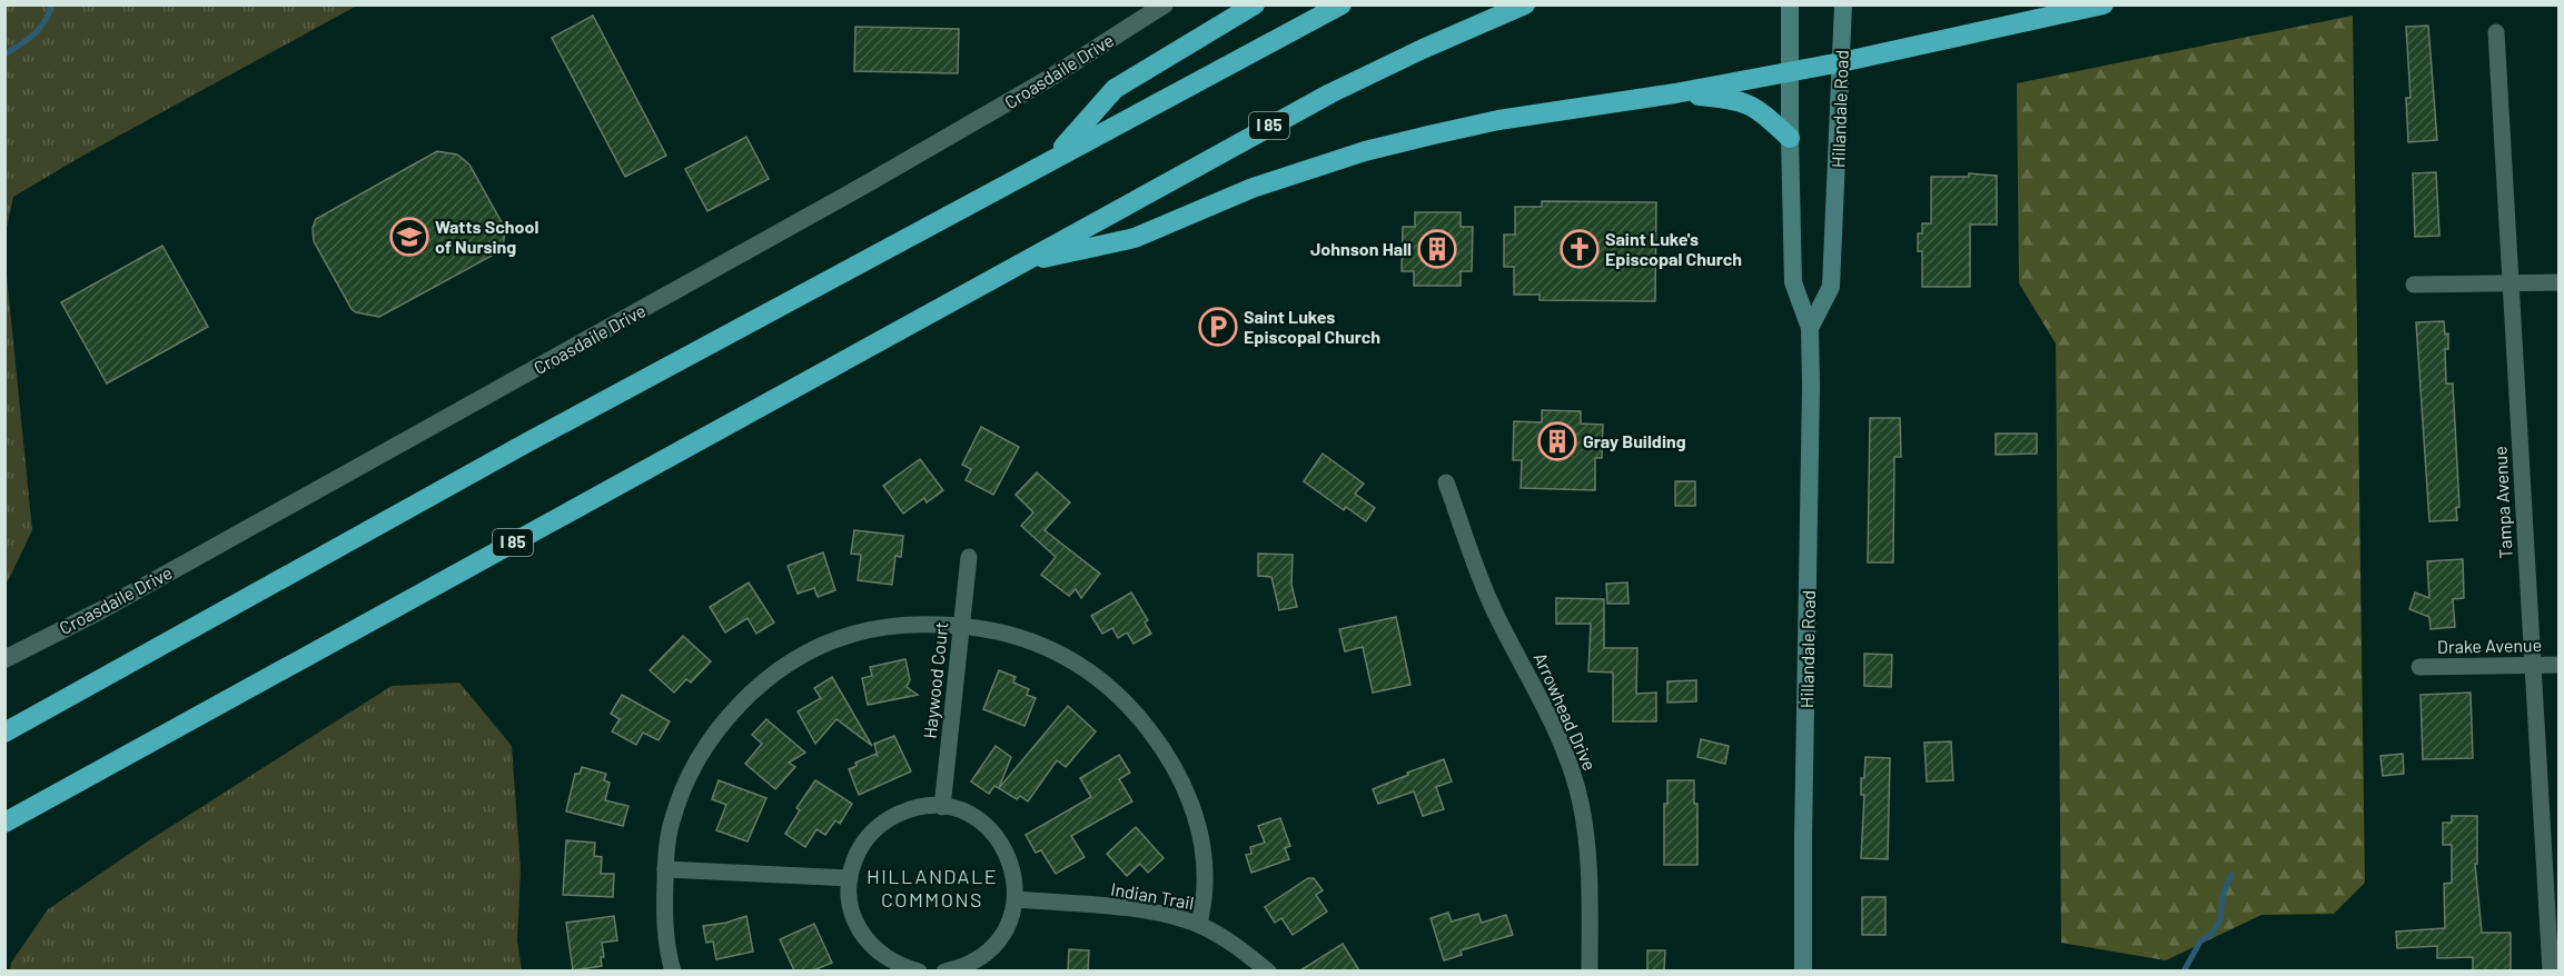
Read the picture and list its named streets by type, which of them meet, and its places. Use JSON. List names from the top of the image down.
{
  "streets": {
    "highway": ["I 85"],
    "main road": ["Hillandale Road"],
    "street": [
      "Croasdaile Drive",
      "Tampa Avenue",
      "Drake Avenue",
      "Haywood Court",
      "Arrowhead Drive",
      "Indian Trail"
    ]
  },
  "crossings": [
    ["Tampa Avenue", "Drake Avenue"]
  ],
  "districts": ["HILLANDALE COMMONS"],
  "places": {
    "school or university": ["Watts School of Nursing"],
    "building": ["Johnson Hall", "Gray Building"],
    "church": ["Saint Luke's Episcopal Church"],
    "parking": ["Saint Lukes Episcopal Church"]
  }
}
